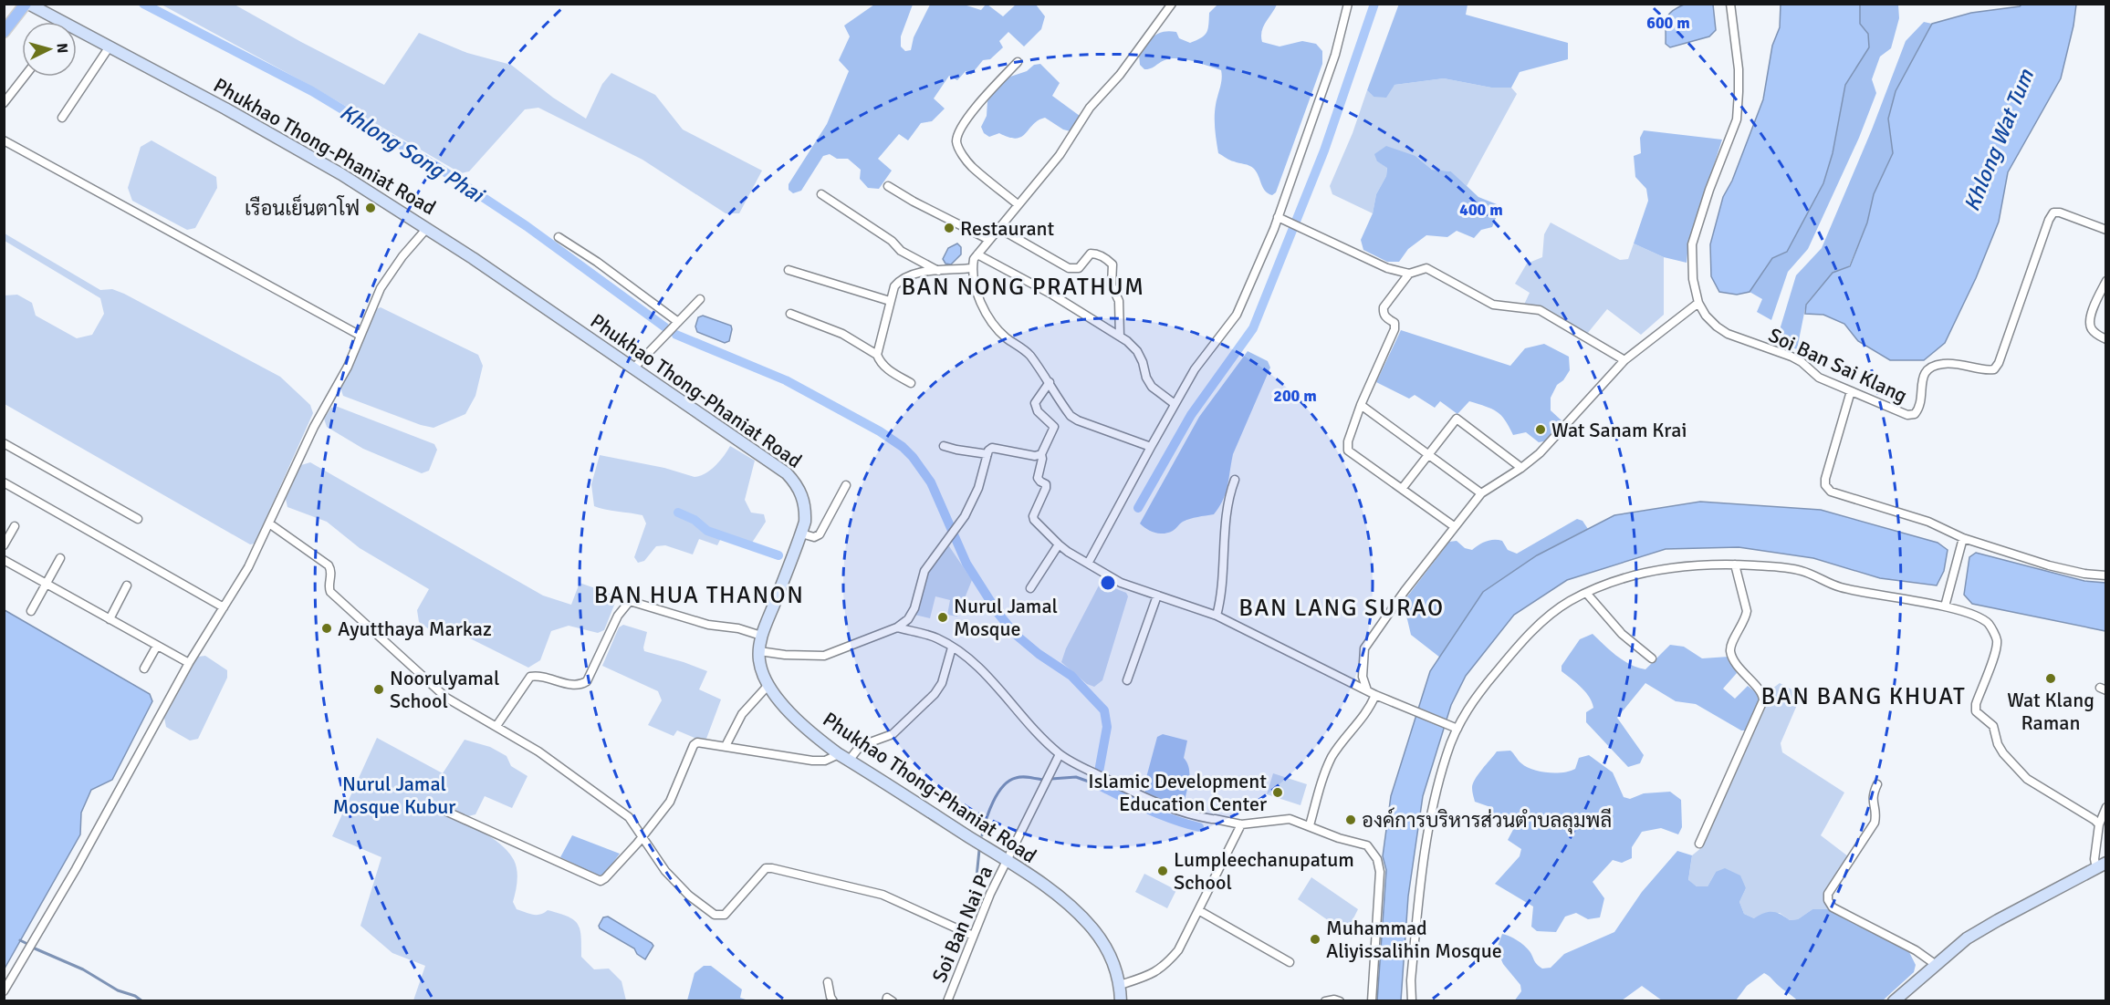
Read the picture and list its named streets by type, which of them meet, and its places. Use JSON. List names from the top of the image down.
{
  "streets": {
    "street": ["Phukhao Thong-Phaniat Road", "Soi Ban Sai Klang", "Soi Ban Nai Pa"]
  },
  "crossings": [
    ["Phukhao Thong-Phaniat Road", "Soi Ban Nai Pa"]
  ],
  "districts": [
    "BAN NONG PRATHUM",
    "BAN HUA THANON",
    "BAN LANG SURAO",
    "BAN BANG KHUAT"
  ],
  "water": ["Khlong Wat Tum", "Khlong Song Phai"],
  "parks": ["Nurul Jamal Mosque Kubur"],
  "places": [
    "เรือนเย็นตาโฟ",
    "Restaurant",
    "Wat Sanam Krai",
    "Nurul Jamal Mosque",
    "Ayutthaya Markaz",
    "Wat Klang Raman",
    "Noorulyamal School",
    "Islamic Development Education Center",
    "องค์การบริหารส่วนตำบลลุมพลี",
    "Lumpleechanupatum School",
    "Muhammad Aliyissalihin Mosque"
  ],
  "north": "right",
  "rings": ["600 m", "400 m", "200 m"]
}
